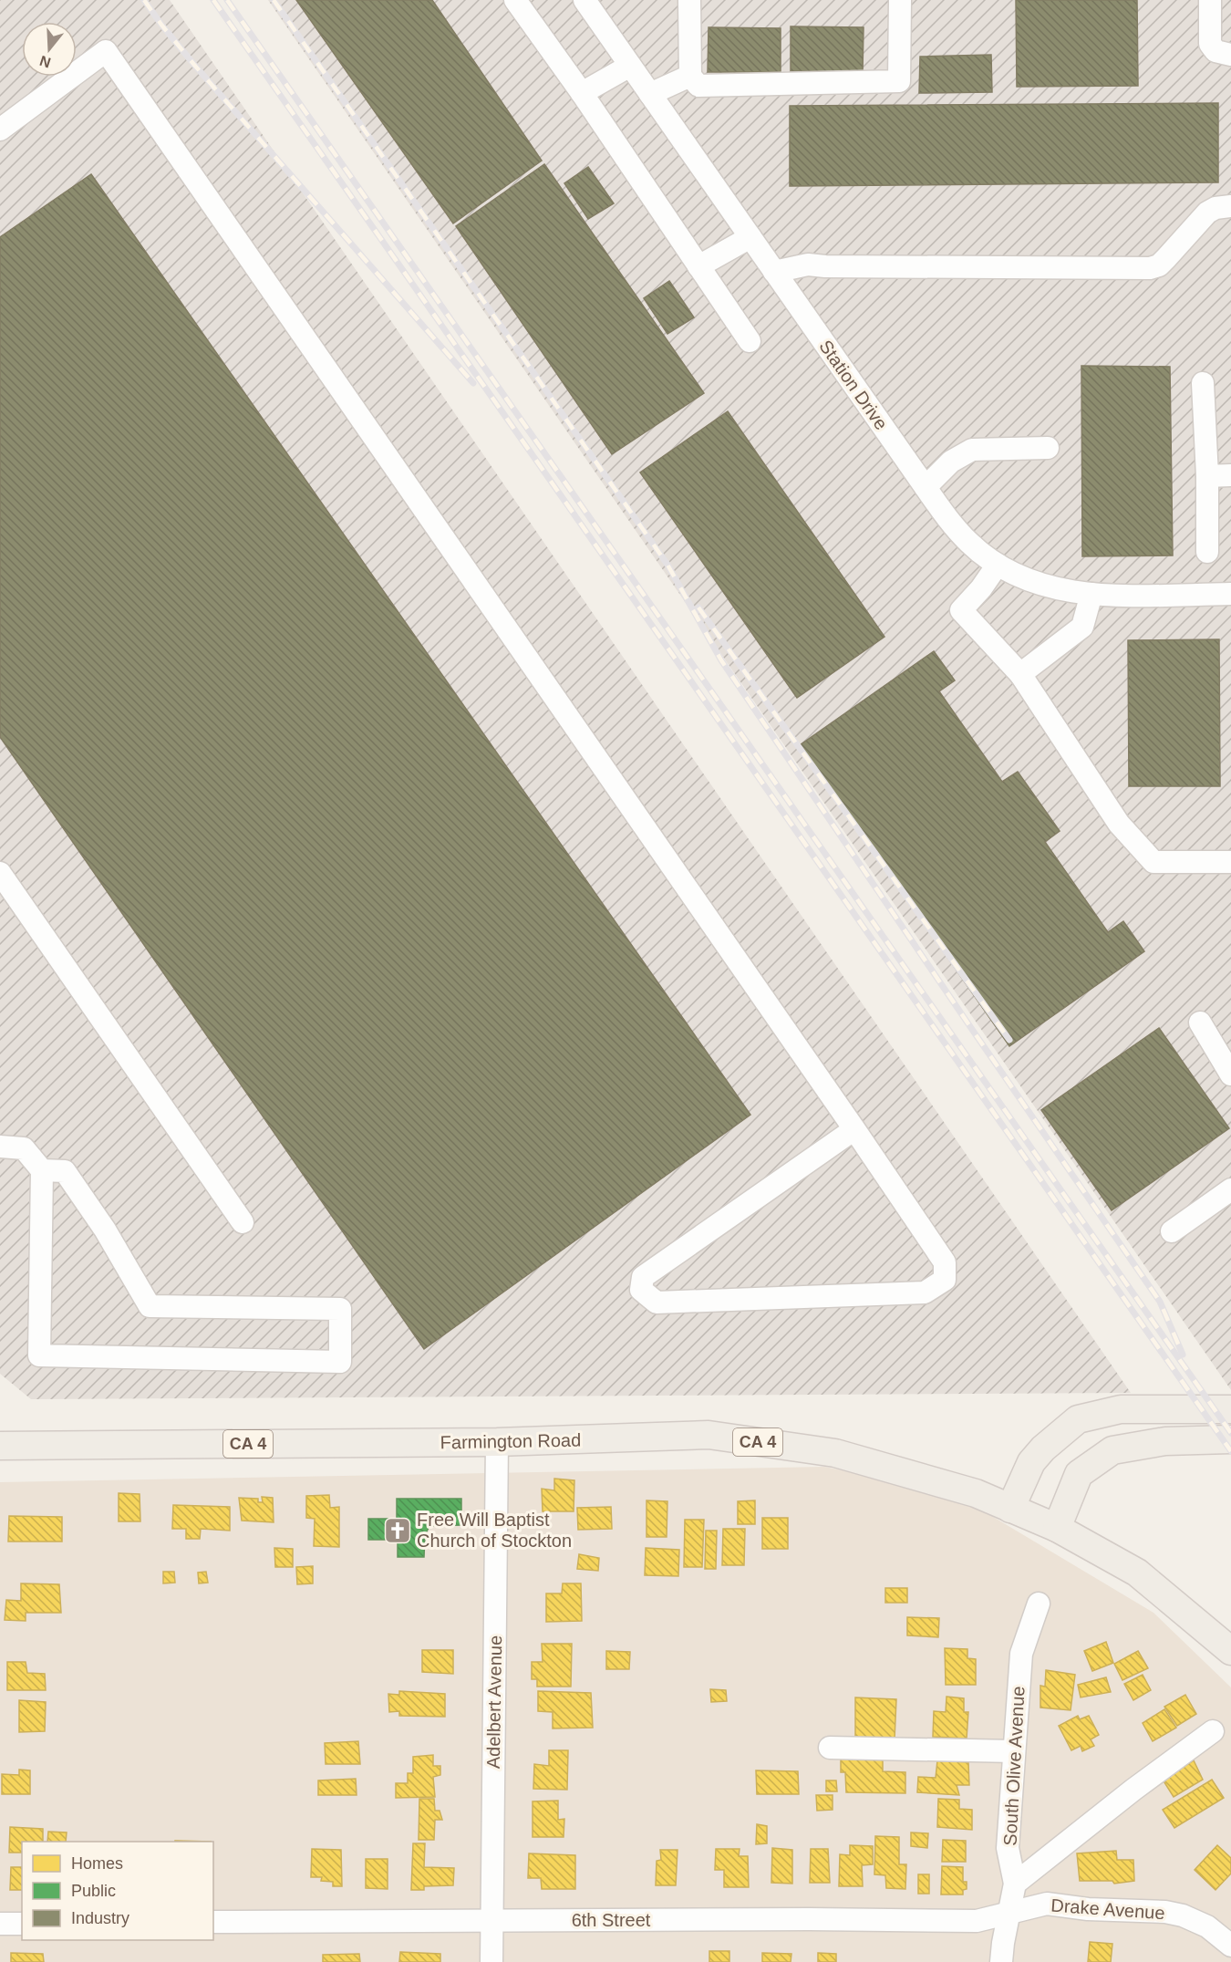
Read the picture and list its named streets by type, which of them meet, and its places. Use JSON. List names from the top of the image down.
{
  "streets": {
    "main road": ["Farmington Road", "CA 4"],
    "street": [
      "Station Drive",
      "Adelbert Avenue",
      "South Olive Avenue",
      "Drake Avenue",
      "6th Street"
    ]
  },
  "crossings": [
    ["Farmington Road", "CA 4"],
    ["Farmington Road", "Adelbert Avenue"],
    ["Adelbert Avenue", "6th Street"],
    ["South Olive Avenue", "Drake Avenue"],
    ["South Olive Avenue", "6th Street"],
    ["Drake Avenue", "6th Street"]
  ],
  "places": {
    "church": ["Free Will Baptist Church of Stockton"]
  },
  "legend": ["Homes", "Public", "Industry"],
  "north": "bottom"
}
